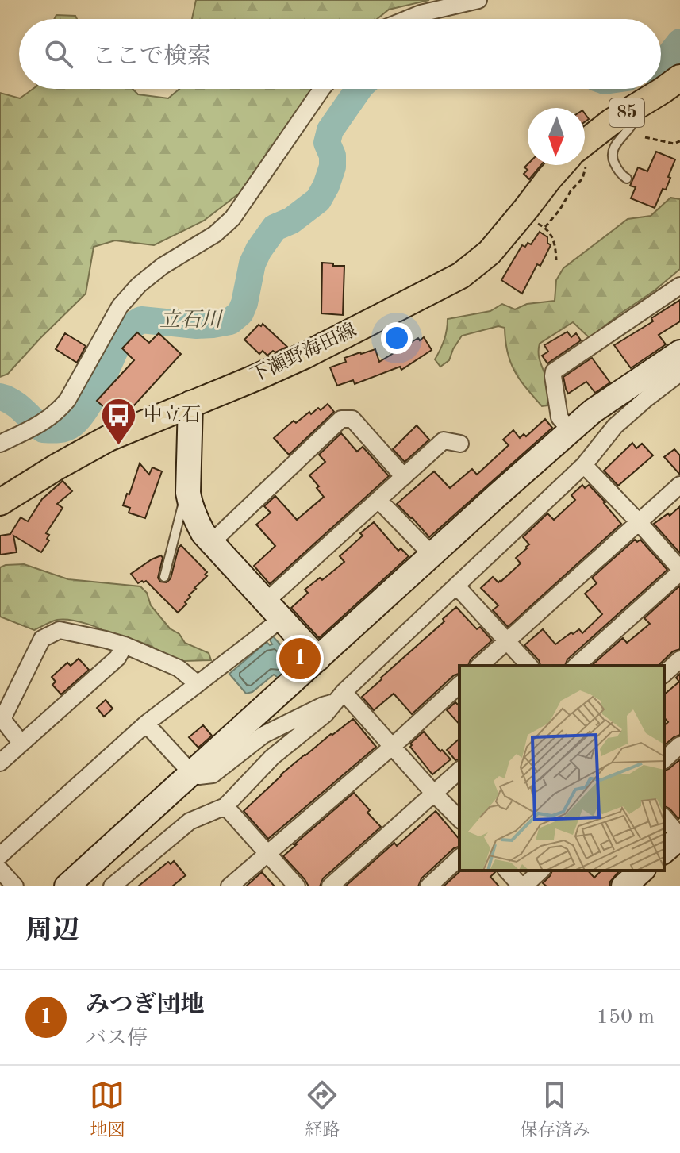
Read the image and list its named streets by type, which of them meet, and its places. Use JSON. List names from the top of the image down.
{
  "streets": {
    "main road": ["85", "下瀬野海田線"]
  },
  "water": ["立石川"],
  "places": {
    "bus stop": ["中立石"]
  },
  "north": "bottom",
  "page": {
    "search": "ここで検索",
    "pins": "1",
    "heading": "周辺",
    "list": [
      {
        "mark": "1",
        "name": "みつぎ団地",
        "note": "バス停",
        "value": "150 m"
      }
    ],
    "nav": ["地図", "経路", "保存済み"]
  }
}
